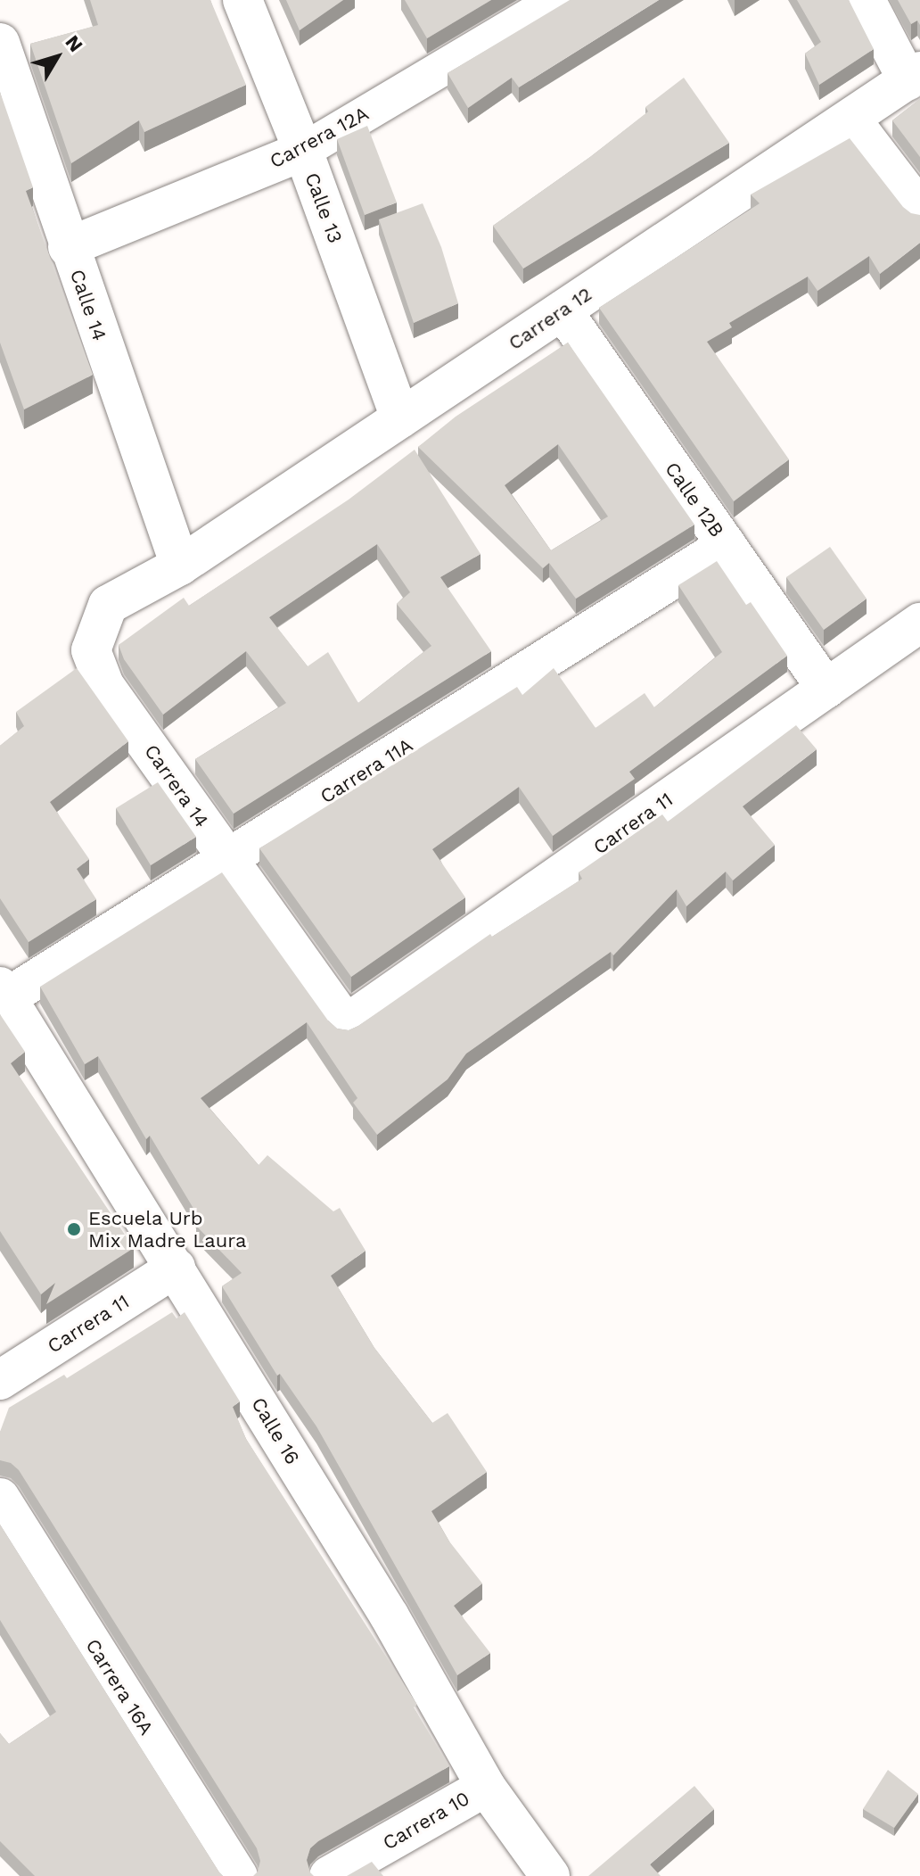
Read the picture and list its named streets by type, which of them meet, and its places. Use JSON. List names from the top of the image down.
{
  "streets": {
    "street": [
      "Carrera 12A",
      "Calle 13",
      "Calle 14",
      "Carrera 12",
      "Calle 12B",
      "Carrera 11A",
      "Carrera 14",
      "Carrera 11",
      "Calle 16",
      "Carrera 16A",
      "Carrera 10"
    ]
  },
  "crossings": [
    ["Carrera 12A", "Calle 13"],
    ["Carrera 12A", "Calle 14"],
    ["Calle 13", "Carrera 12"],
    ["Calle 14", "Carrera 12"],
    ["Calle 14", "Carrera 14"],
    ["Carrera 12", "Calle 12B"],
    ["Carrera 12", "Carrera 14"],
    ["Calle 12B", "Carrera 11A"],
    ["Calle 12B", "Carrera 11"],
    ["Carrera 11A", "Carrera 14"],
    ["Carrera 11A", "Calle 16"],
    ["Carrera 14", "Carrera 11"],
    ["Carrera 11", "Calle 16"],
    ["Calle 16", "Carrera 10"]
  ],
  "places": ["Escuela Urb Mix Madre Laura"],
  "north": "top right"
}
